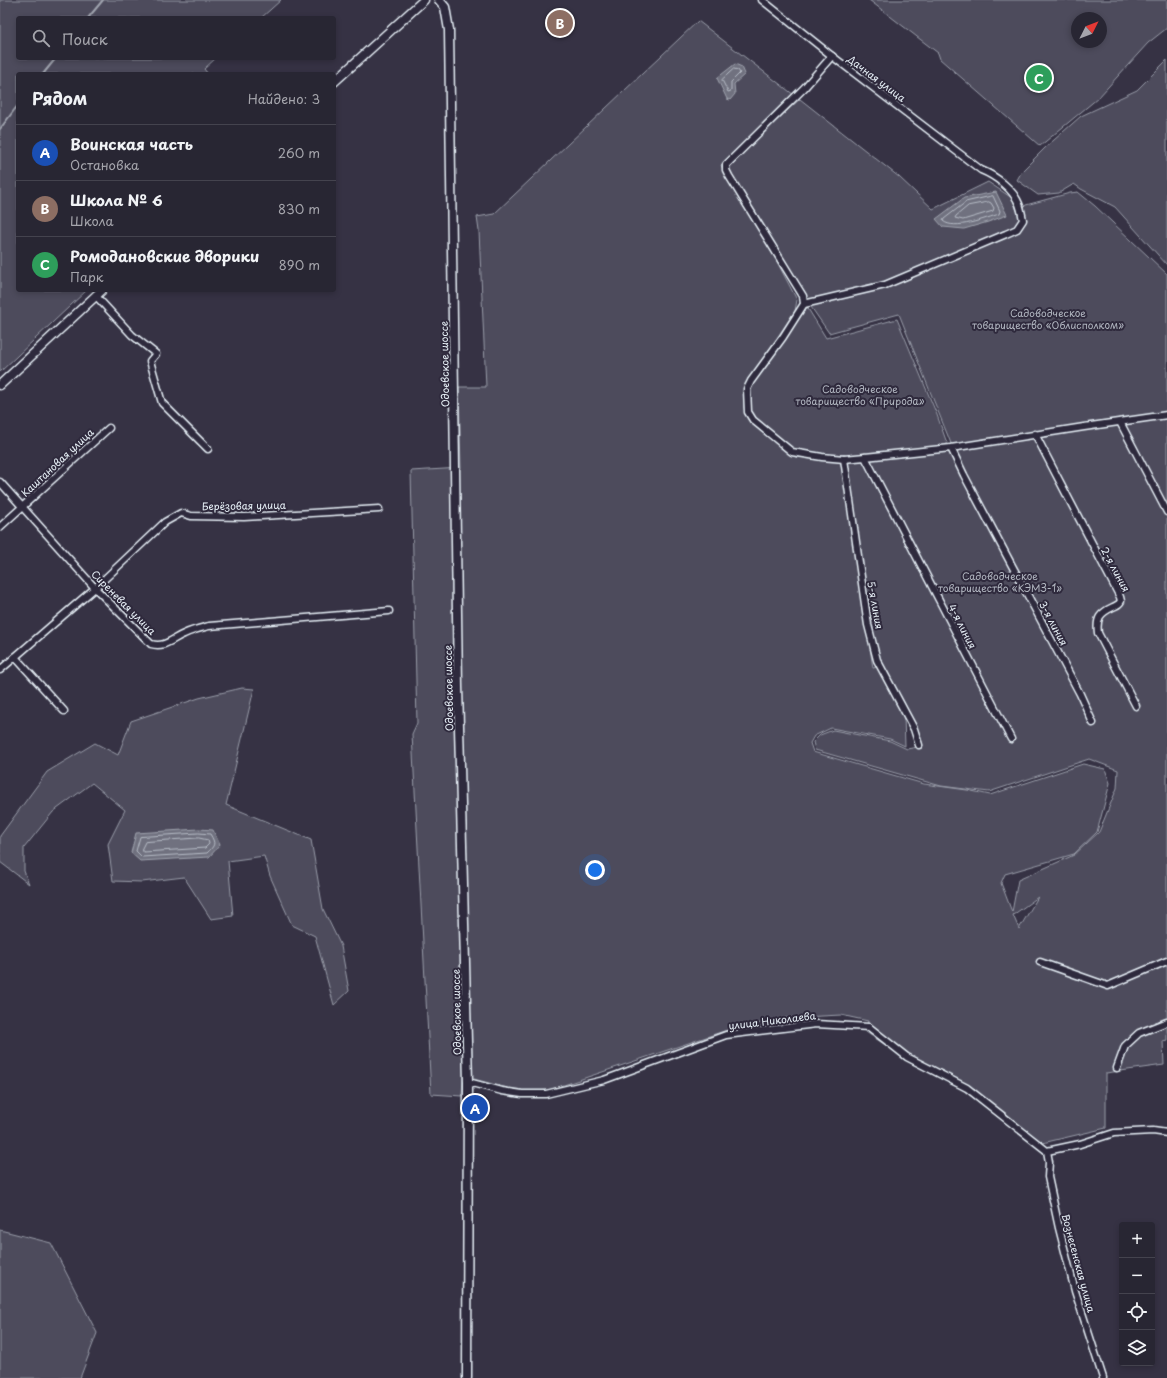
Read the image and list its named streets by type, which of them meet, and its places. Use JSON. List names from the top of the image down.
{
  "streets": {
    "main road": ["Одоевское шоссе"],
    "street": [
      "Дачная улица",
      "Каштановая улица",
      "Берёзовая улица",
      "2-я линия",
      "Сиреневая улица",
      "5-я линия",
      "3-я линия",
      "4-я линия",
      "улица Николаева",
      "Вознесенская улица"
    ]
  },
  "crossings": [
    ["Одоевское шоссе", "улица Николаева"],
    ["Каштановая улица", "Сиреневая улица"],
    ["Берёзовая улица", "Сиреневая улица"],
    ["улица Николаева", "Вознесенская улица"]
  ],
  "parks": ["Садоводческое товарищество «Облисполком»", "Садоводческое товарищество «Природа»", "Садоводческое товарищество «КЭМЗ-1»"],
  "north": "top right",
  "page": {
    "pins": ["B", "C", "A"],
    "search": "Поиск",
    "heading": ["Рядом", "Найдено: 3"],
    "list": [
      {
        "mark": "A",
        "name": "Воинская часть",
        "note": "Остановка",
        "value": "260 m"
      },
      {
        "mark": "B",
        "name": "Школа № 6",
        "note": "Школа",
        "value": "830 m"
      },
      {
        "mark": "C",
        "name": "Ромодановские дворики",
        "note": "Парк",
        "value": "890 m"
      }
    ],
    "map_buttons": ["+", "−"]
  }
}
